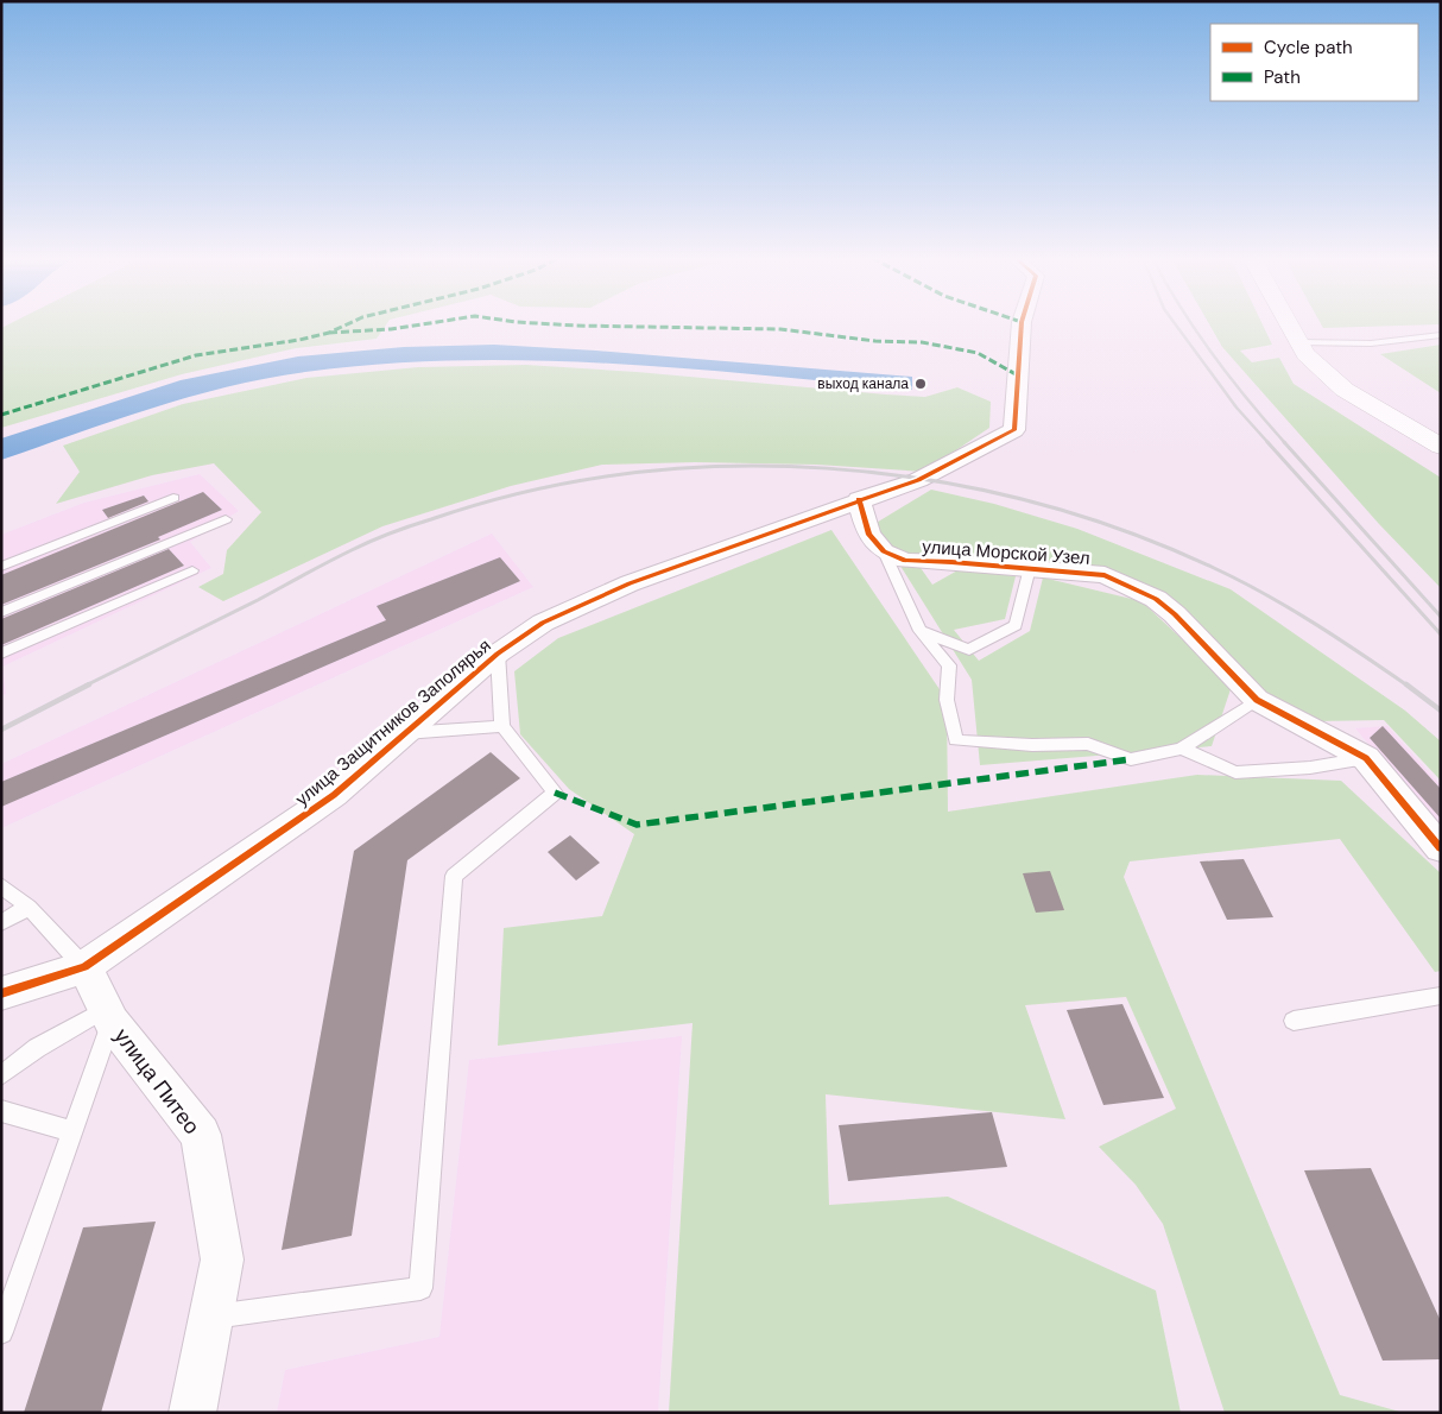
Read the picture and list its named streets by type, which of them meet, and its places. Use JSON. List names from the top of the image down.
{
  "streets": {
    "street": ["улица Морской Узел", "улица Защитников Заполярья", "улица Питео"]
  },
  "crossings": [
    ["улица Защитников Заполярья", "улица Питео"]
  ],
  "places": ["выход канала"],
  "legend": ["Cycle path", "Path"]
}
